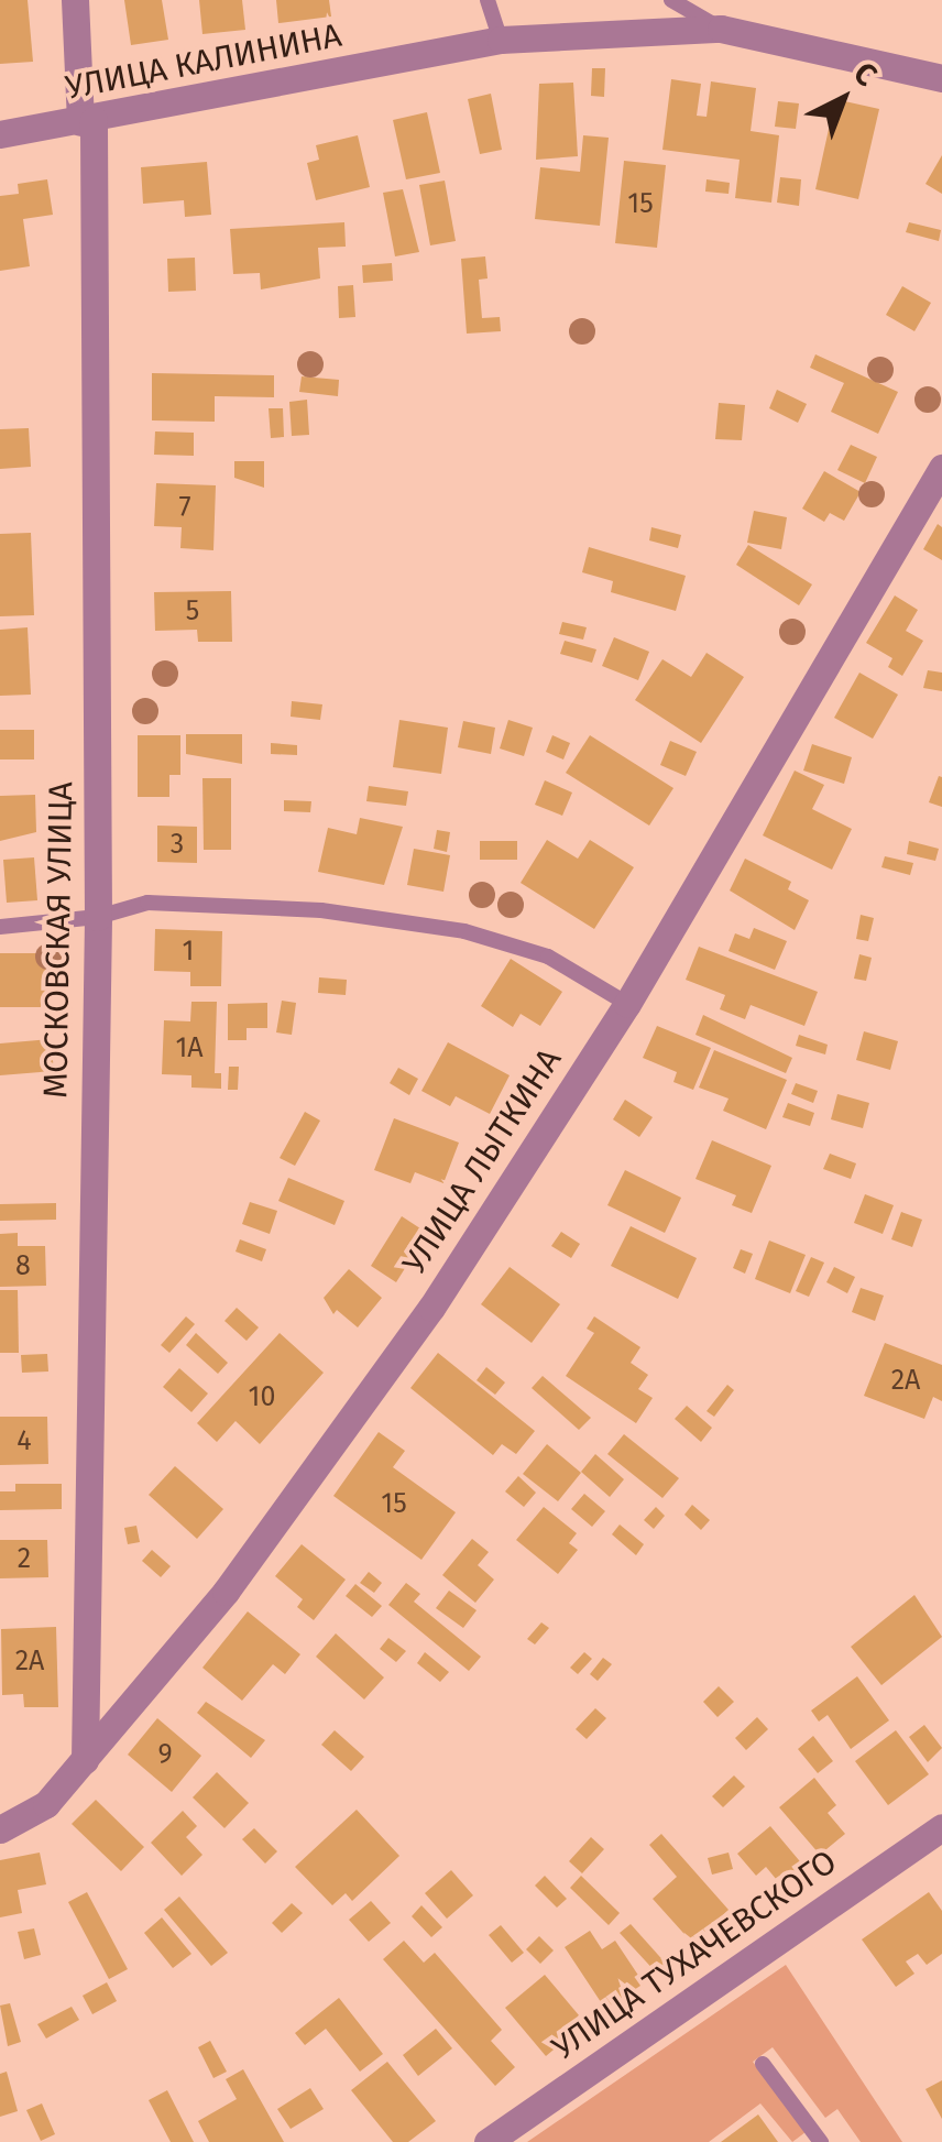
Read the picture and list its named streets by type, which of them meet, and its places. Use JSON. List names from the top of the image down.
{
  "streets": {
    "street": [
      "УЛИЦА КАЛИНИНА",
      "МОСКОВСКАЯ УЛИЦА",
      "УЛИЦА ЛЫТКИНА",
      "УЛИЦА ТУХАЧЕВСКОГО"
    ]
  },
  "crossings": [
    ["УЛИЦА КАЛИНИНА", "МОСКОВСКАЯ УЛИЦА"],
    ["МОСКОВСКАЯ УЛИЦА", "УЛИЦА ЛЫТКИНА"]
  ],
  "house_numbers": [
    "15",
    "7",
    "5",
    "3",
    "1",
    "1А",
    "8",
    "2А",
    "10",
    "4",
    "15",
    "2",
    "2А",
    "9"
  ],
  "north": "top right"
}
